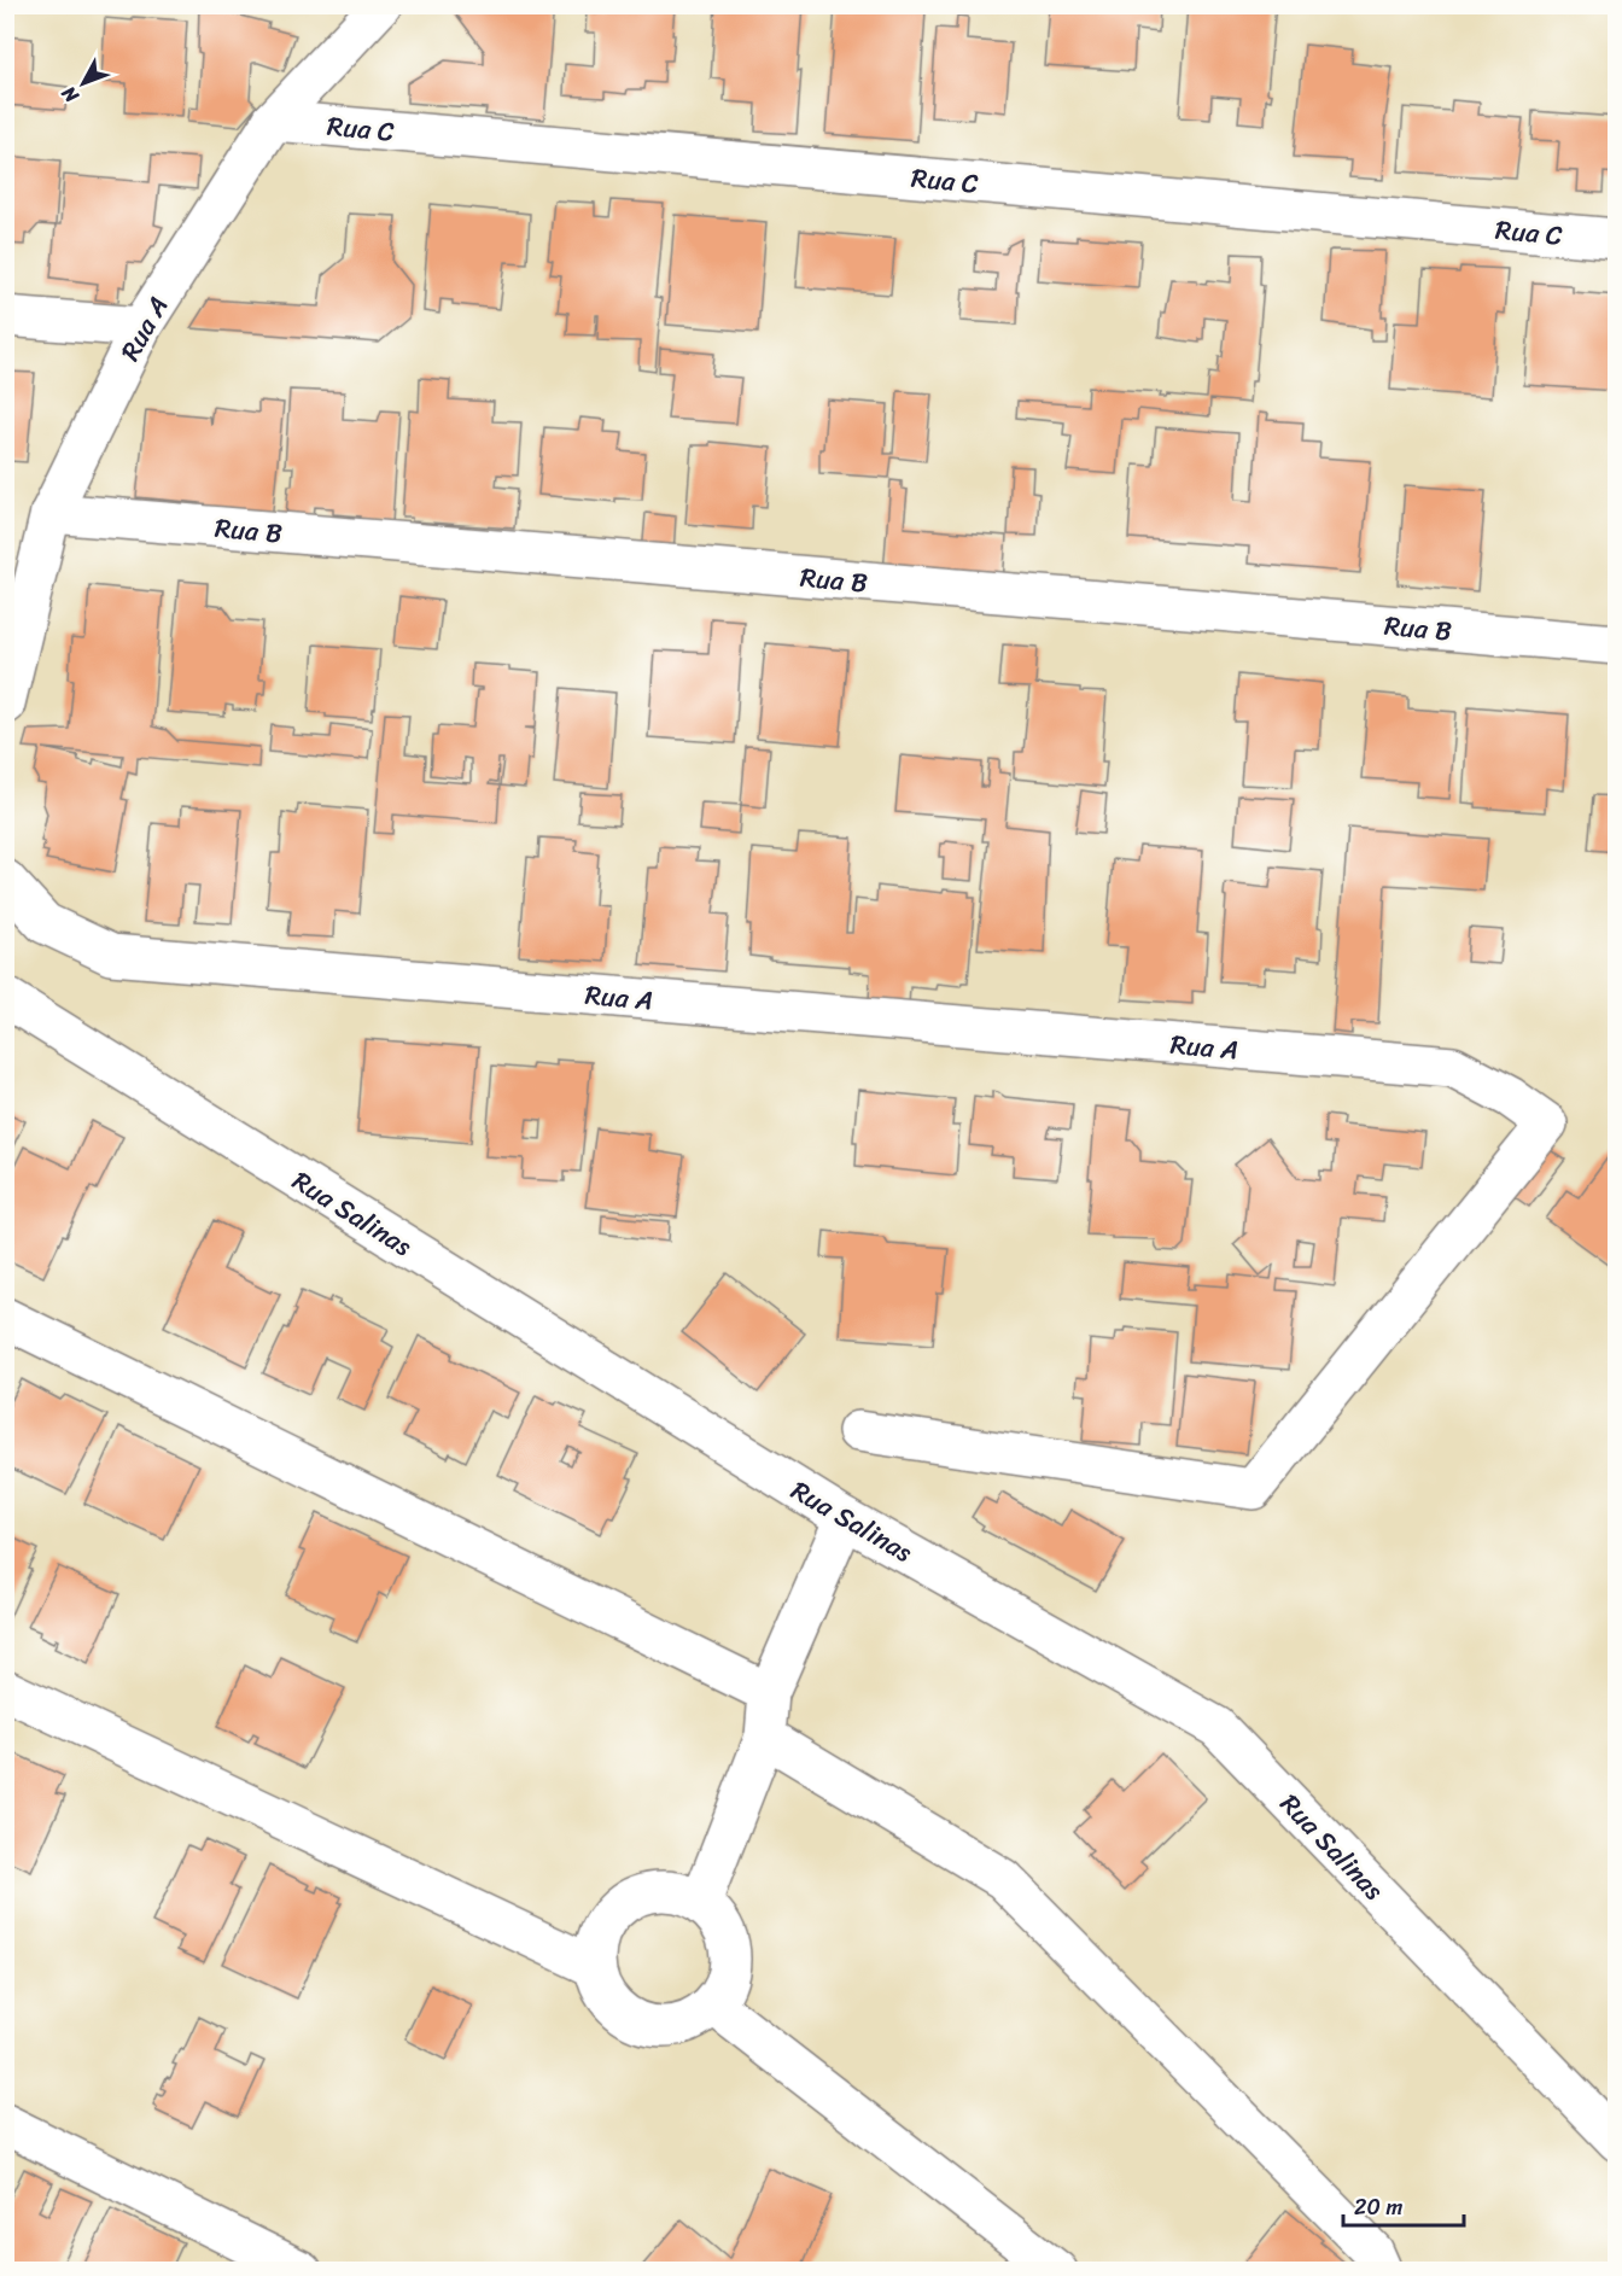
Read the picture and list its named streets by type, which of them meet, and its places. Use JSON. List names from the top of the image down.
{
  "streets": {
    "street": [
      "Rua C",
      "Rua A",
      "Rua B",
      "Rua Salinas"
    ]
  },
  "crossings": [
    ["Rua C", "Rua A"],
    ["Rua A", "Rua B"]
  ],
  "scale_bar": "20 m",
  "north": "bottom left"
}
